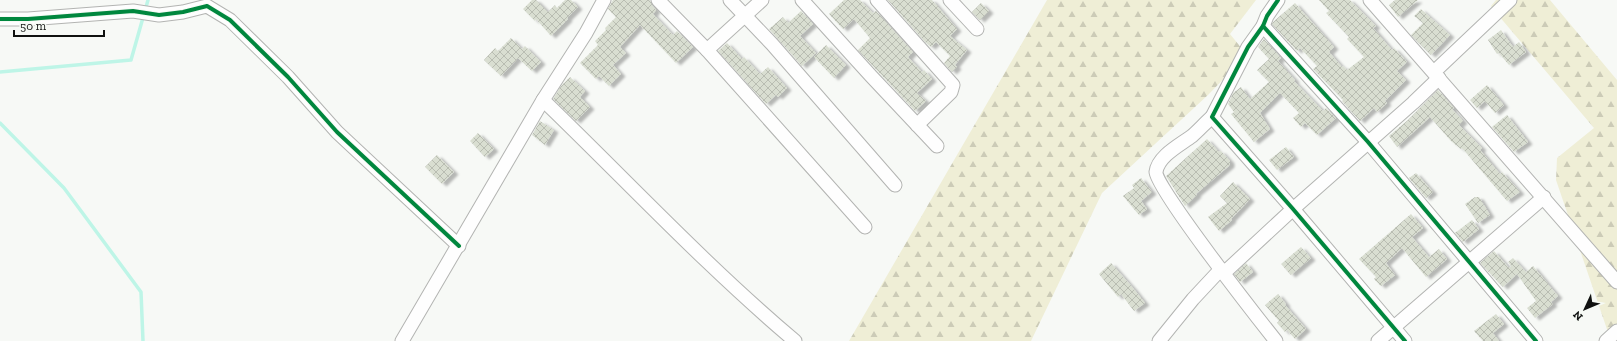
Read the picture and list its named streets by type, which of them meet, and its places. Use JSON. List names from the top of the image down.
{
  "scale_bar": "50 m",
  "north": "bottom left"
}
